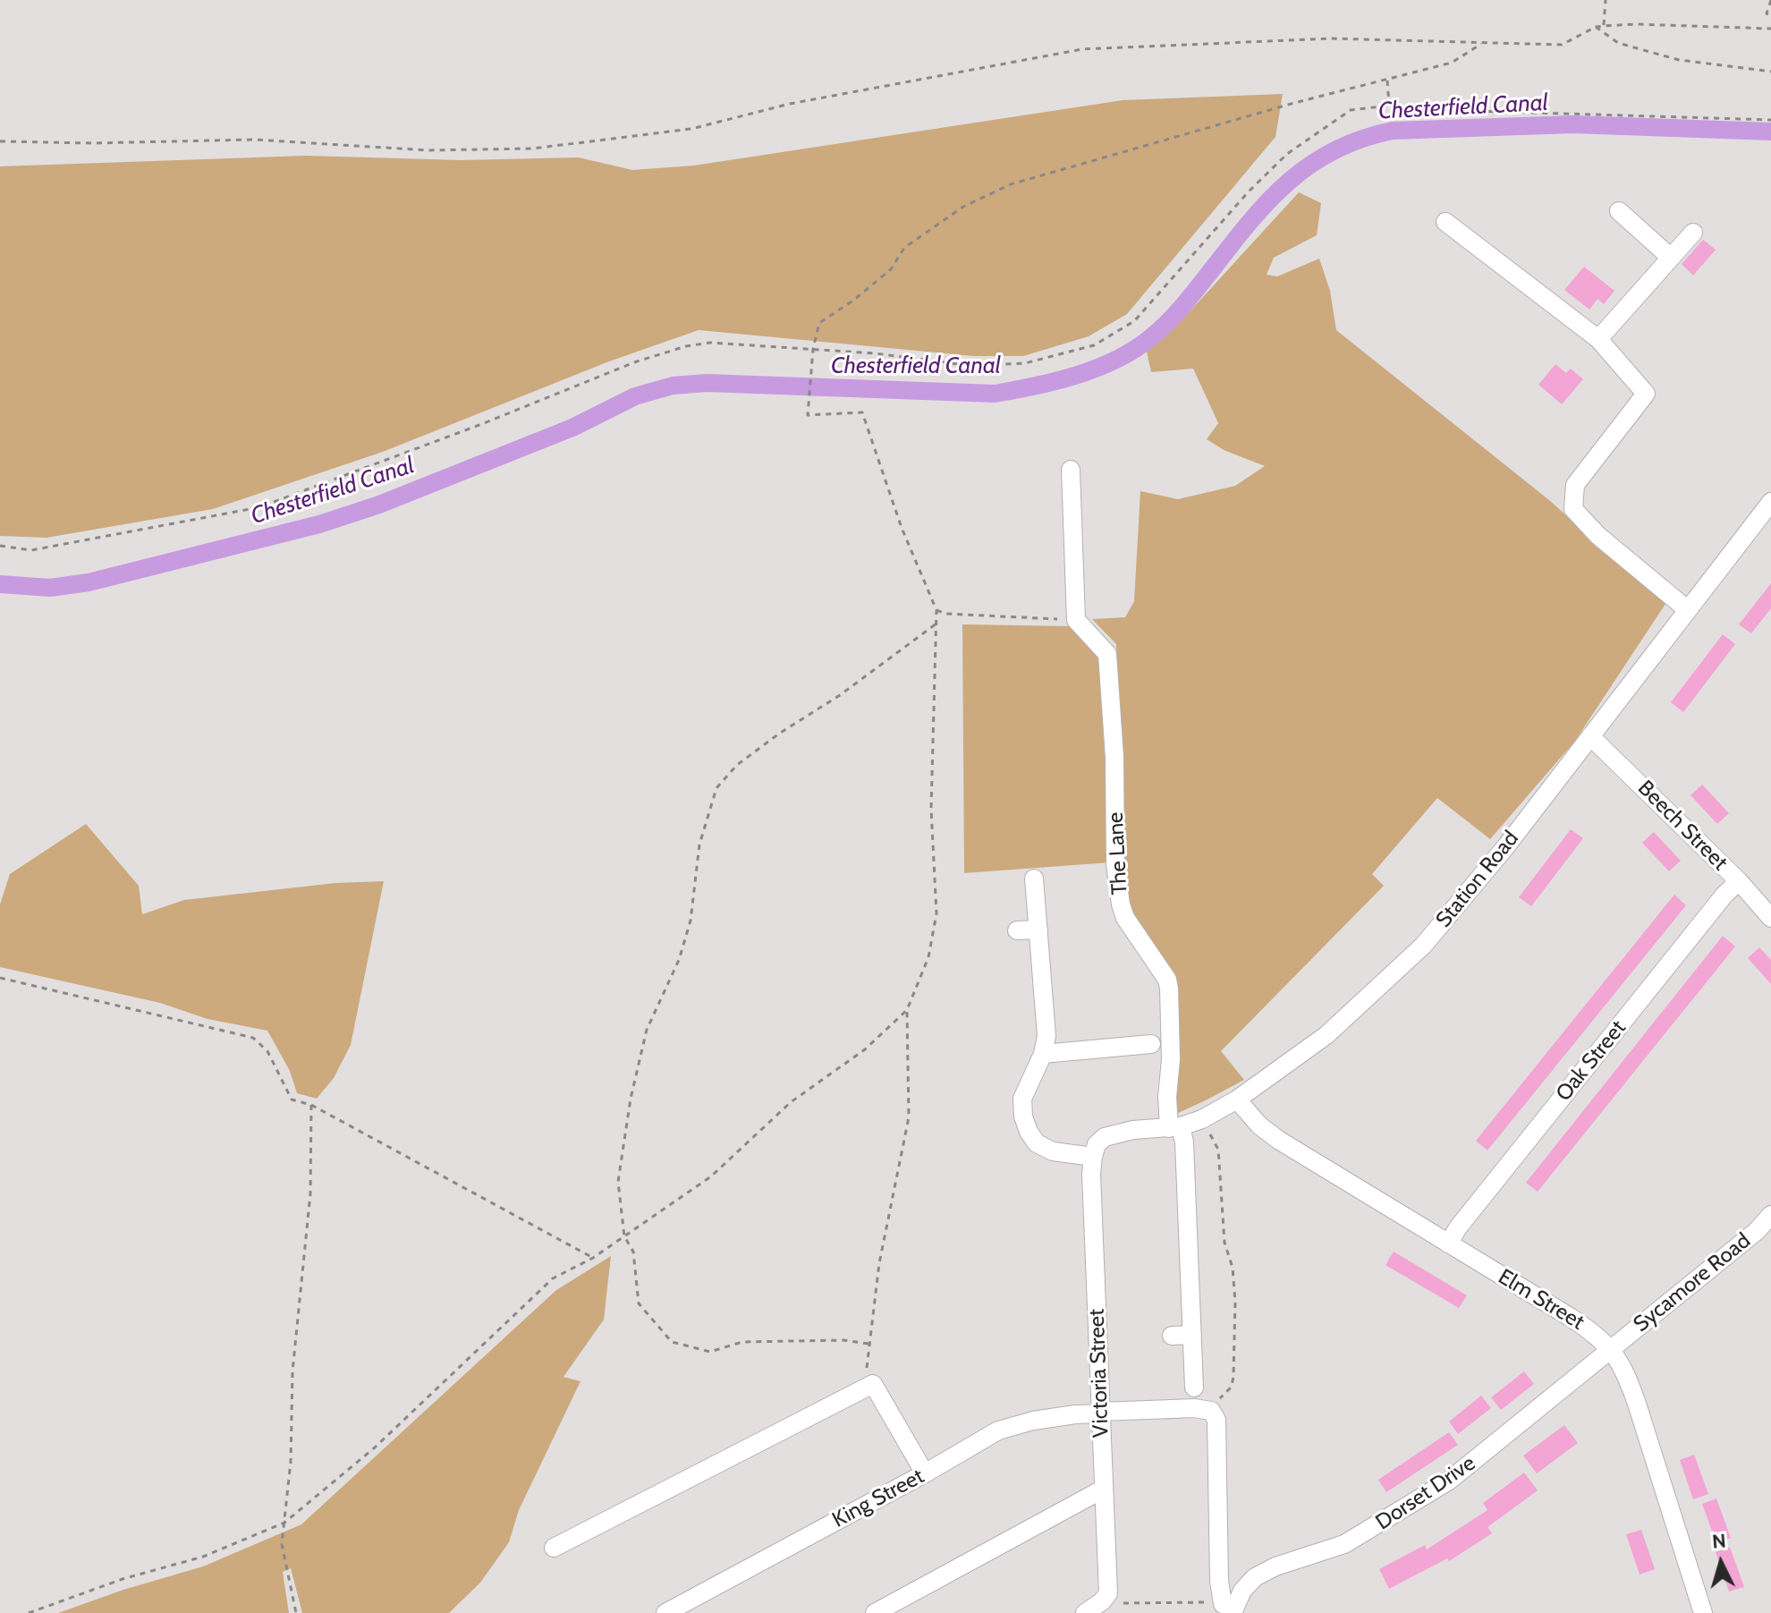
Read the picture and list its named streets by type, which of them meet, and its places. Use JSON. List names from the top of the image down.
{
  "streets": {
    "street": [
      "Beech Street",
      "The Lane",
      "Station Road",
      "Oak Street",
      "Sycamore Road",
      "Elm Street",
      "Victoria Street",
      "Dorset Drive",
      "King Street"
    ]
  },
  "crossings": [
    ["Beech Street", "Station Road"],
    ["Beech Street", "Oak Street"],
    ["The Lane", "Station Road"],
    ["Station Road", "Elm Street"],
    ["Station Road", "Victoria Street"],
    ["Oak Street", "Elm Street"],
    ["Sycamore Road", "Elm Street"],
    ["Sycamore Road", "Dorset Drive"],
    ["Elm Street", "Dorset Drive"],
    ["Victoria Street", "King Street"]
  ],
  "water": ["Chesterfield Canal"],
  "north": "top"
}
